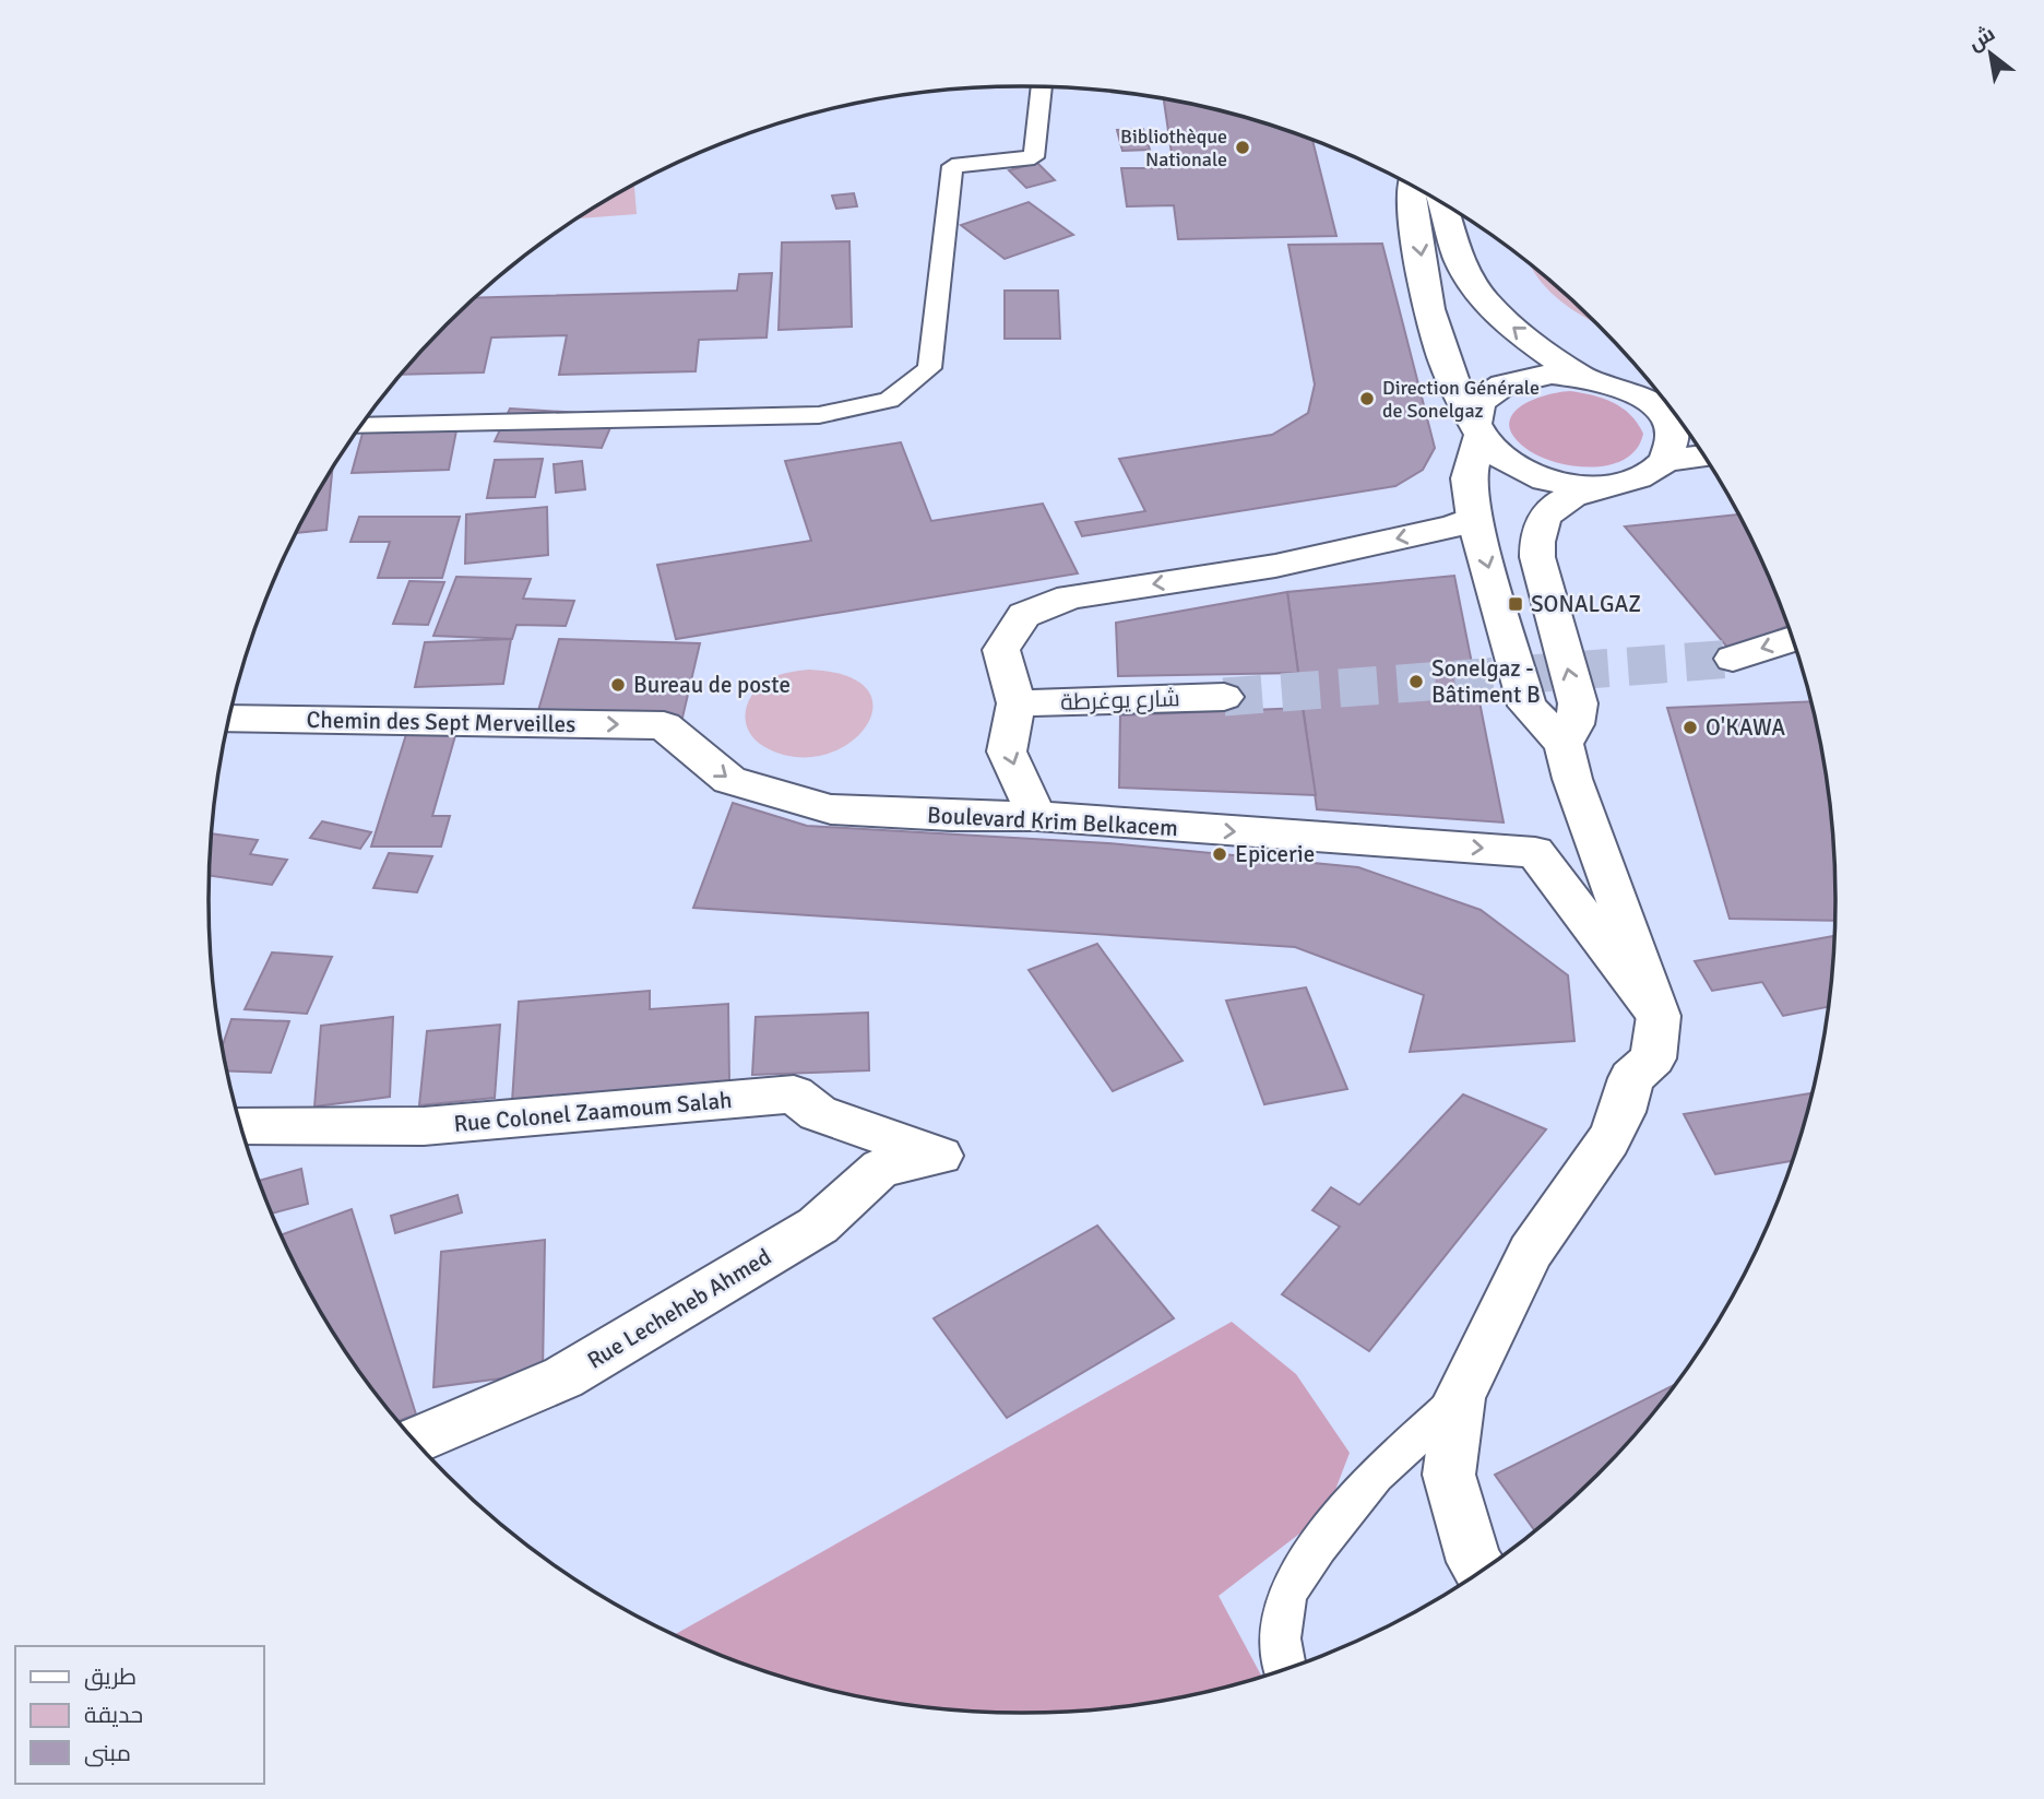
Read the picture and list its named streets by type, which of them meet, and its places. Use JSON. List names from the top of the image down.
{
  "streets": {
    "main road": [
      "شارع يوغرطة",
      "Chemin des Sept Merveilles",
      "Boulevard Krim Belkacem",
      "Rue Colonel Zaamoum Salah",
      "Rue Lecheheb Ahmed"
    ]
  },
  "crossings": [
    ["Chemin des Sept Merveilles", "Boulevard Krim Belkacem"],
    ["Rue Colonel Zaamoum Salah", "Rue Lecheheb Ahmed"]
  ],
  "one_way": ["Chemin des Sept Merveilles", "Boulevard Krim Belkacem"],
  "places": {
    "other": [
      "Bibliothèque Nationale",
      "Direction Générale de Sonelgaz",
      "Sonelgaz - Bâtiment B",
      "Bureau de poste",
      "O'KAWA",
      "Epicerie"
    ],
    "transit": ["SONALGAZ"]
  },
  "legend": ["طريق", "حديقة", "مبنى"],
  "north": "top left"
}
